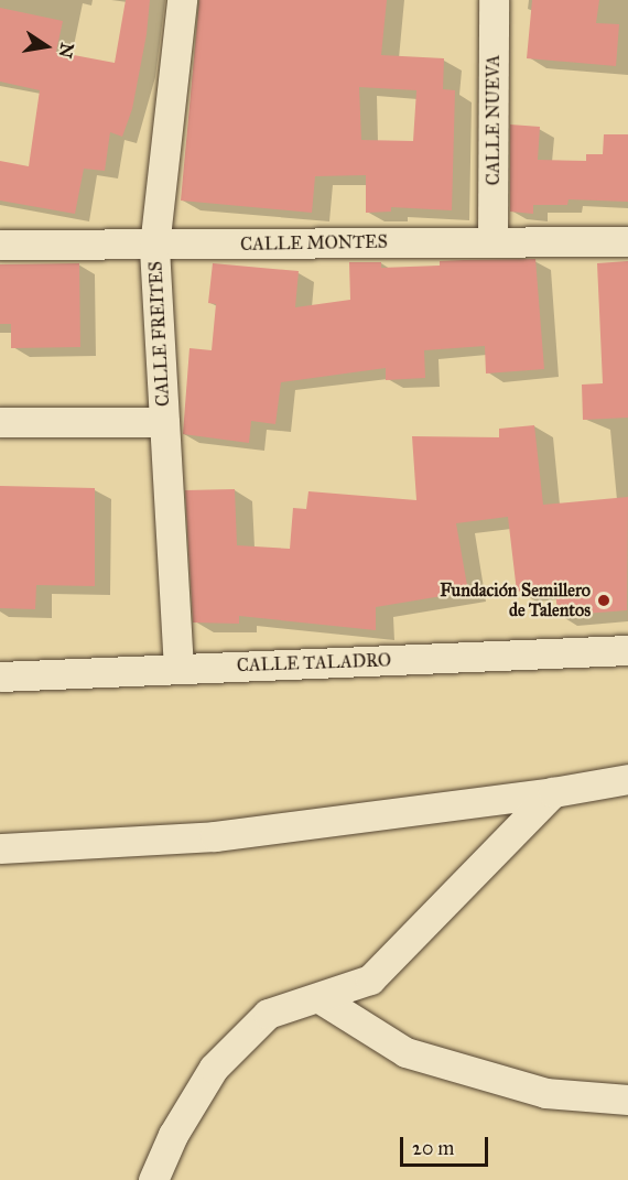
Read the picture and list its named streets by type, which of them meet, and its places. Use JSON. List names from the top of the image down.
{
  "streets": {
    "street": [
      "CALLE NUEVA",
      "CALLE MONTES",
      "CALLE FREITES",
      "CALLE TALADRO"
    ]
  },
  "crossings": [
    ["CALLE NUEVA", "CALLE MONTES"],
    ["CALLE MONTES", "CALLE FREITES"],
    ["CALLE FREITES", "CALLE TALADRO"]
  ],
  "places": ["Fundación Semillero de Talentos"],
  "scale_bar": "20 m",
  "north": "right"
}
